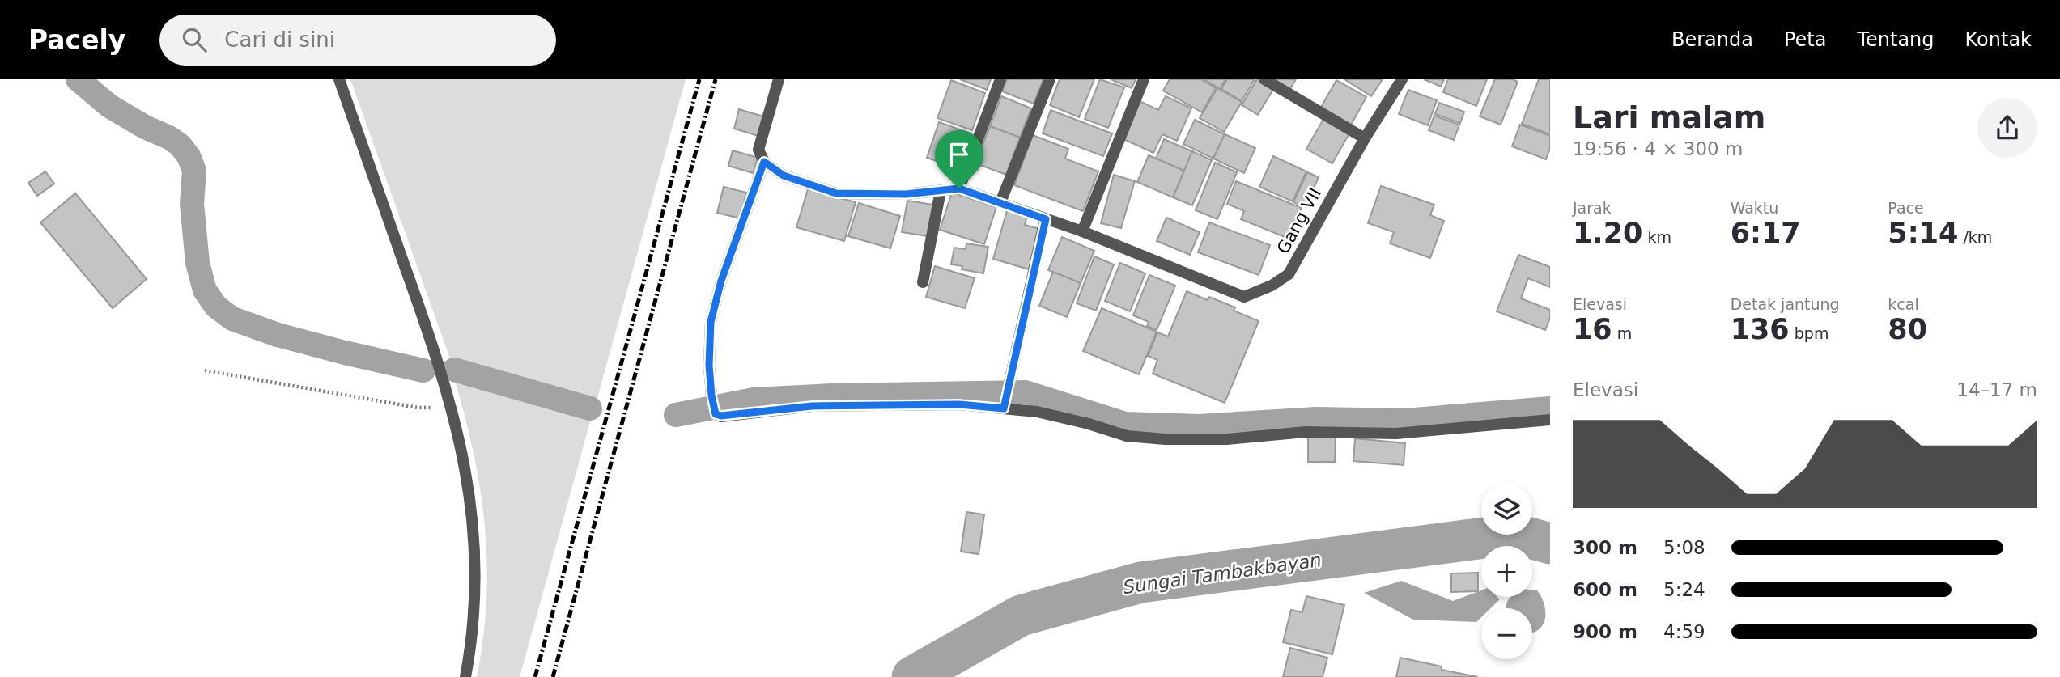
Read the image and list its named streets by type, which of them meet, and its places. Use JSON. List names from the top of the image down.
{
  "streets": {
    "street": ["Gang VII"]
  },
  "water": ["Sungai Tambakbayan"],
  "page": {
    "header": "Pacely",
    "search": "Cari di sini",
    "nav": [
      "Beranda",
      "Peta",
      "Tentang",
      "Kontak"
    ],
    "heading": ["Lari malam", "19:56 · 4 × 300 m"],
    "stats": [
      ["Jarak", "1.20 km"],
      ["Waktu", "6:17"],
      ["Pace", "5:14 /km"],
      ["Elevasi", "16 m"],
      ["Detak jantung", "136 bpm"],
      ["kcal", "80"]
    ],
    "chart": ["Elevasi", "14–17 m"],
    "map_buttons": ["+", "−"],
    "list": [
      {
        "name": "300 m",
        "note": "5:08"
      },
      {
        "name": "600 m",
        "note": "5:24"
      },
      {
        "name": "900 m",
        "note": "4:59"
      }
    ]
  }
}
